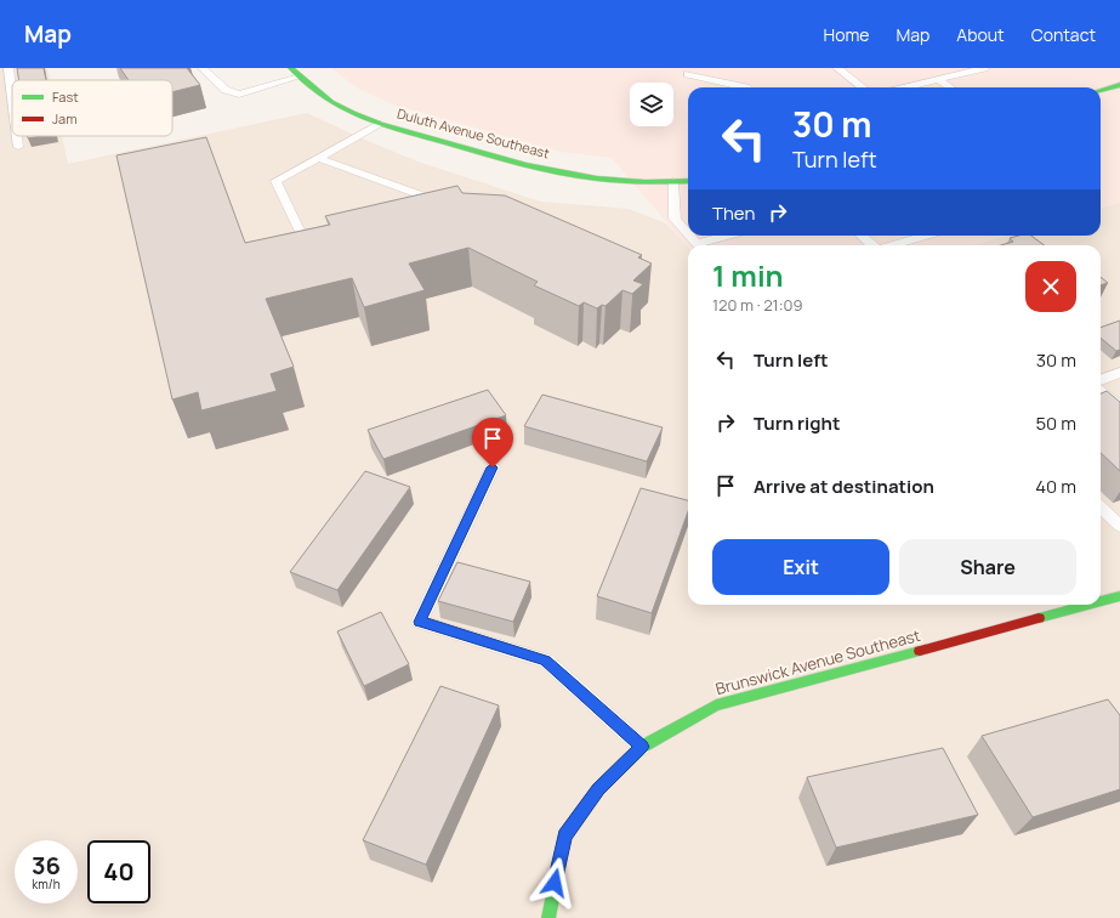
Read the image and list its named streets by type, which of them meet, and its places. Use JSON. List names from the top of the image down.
{
  "streets": {
    "street": ["Duluth Avenue Southeast", "Brunswick Avenue Southeast"]
  },
  "legend": ["Fast", "Jam"],
  "page": {
    "header": "Map",
    "nav": [
      "Home",
      "Map",
      "About",
      "Contact"
    ],
    "turn": ["30 m", "Turn left"],
    "then": "Then",
    "heading": ["1 min", "120 m · 21:09"],
    "list": [
      {
        "name": "Turn left",
        "value": "30 m"
      },
      {
        "name": "Turn right",
        "value": "50 m"
      },
      {
        "name": "Arrive at destination",
        "value": "40 m"
      }
    ],
    "buttons": ["Exit", "Share"],
    "speed": "36 km/h",
    "limit": "40"
  }
}
